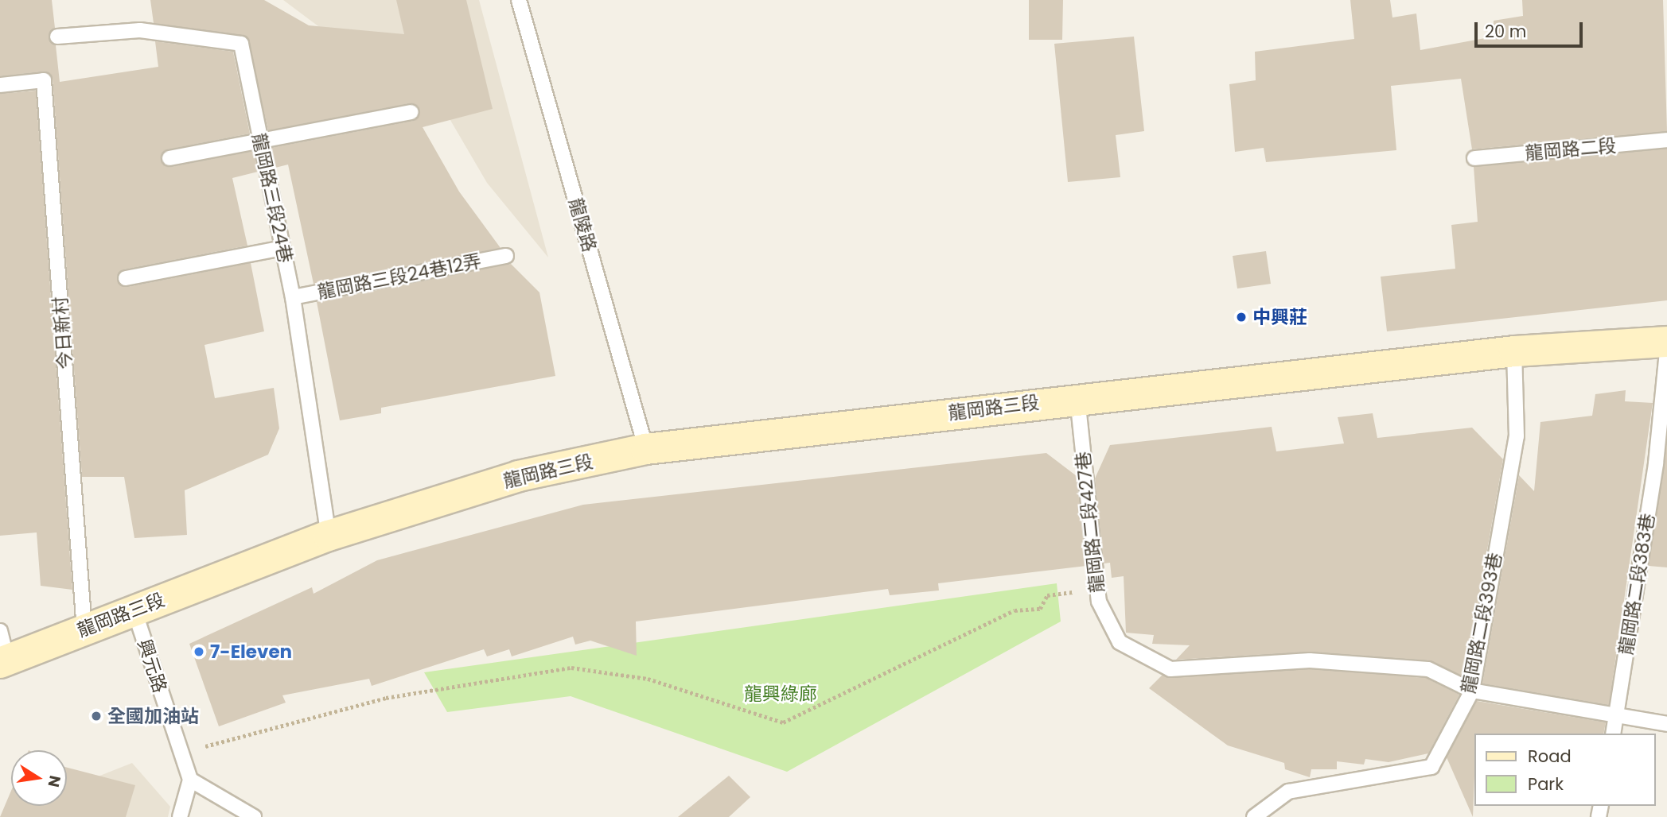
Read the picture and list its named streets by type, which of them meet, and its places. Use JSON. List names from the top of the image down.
{
  "streets": {
    "main road": ["龍岡路三段"],
    "lane": [
      "龍岡路二段",
      "龍岡路三段24巷",
      "龍陵路",
      "龍岡路三段24巷12弄",
      "今日新村",
      "龍岡路二段427巷",
      "龍岡路二段383巷",
      "龍岡路二段393巷",
      "興元路"
    ]
  },
  "crossings": [
    ["龍岡路三段24巷", "龍岡路三段24巷12弄"],
    ["龍岡路三段24巷", "龍岡路三段"],
    ["龍陵路", "龍岡路三段"],
    ["今日新村", "龍岡路三段"],
    ["龍岡路三段", "龍岡路二段427巷"],
    ["龍岡路三段", "龍岡路二段393巷"],
    ["龍岡路三段", "興元路"],
    ["龍岡路二段427巷", "龍岡路二段393巷"]
  ],
  "parks": ["龍興綠廊"],
  "places": ["中興莊", "7-Eleven", "全國加油站"],
  "legend": ["Road", "Park"],
  "scale_bar": "20 m",
  "north": "right"
}
